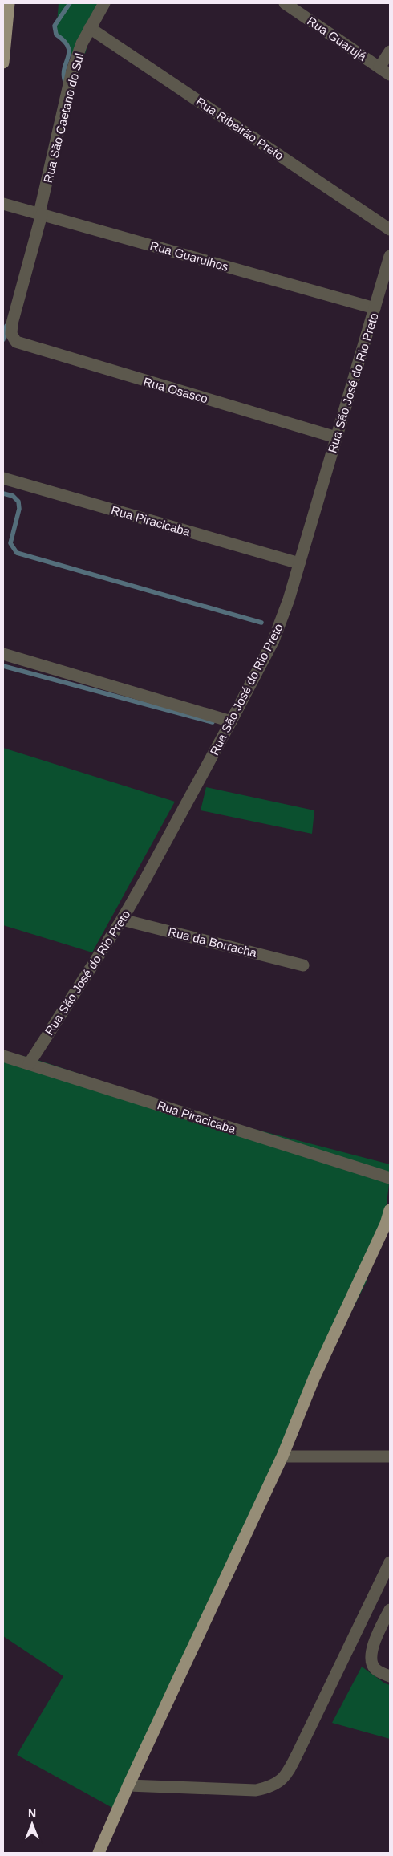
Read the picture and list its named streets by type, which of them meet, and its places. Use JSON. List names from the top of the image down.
{
  "streets": {
    "street": [
      "Rua Guarujá",
      "Rua São Caetano do Sul",
      "Rua Ribeirão Preto",
      "Rua Guarulhos",
      "Rua São José do Rio Preto",
      "Rua Osasco",
      "Rua Piracicaba",
      "Rua da Borracha"
    ]
  },
  "crossings": [
    ["Rua São Caetano do Sul", "Rua Ribeirão Preto"],
    ["Rua São Caetano do Sul", "Rua Guarulhos"],
    ["Rua São Caetano do Sul", "Rua Osasco"],
    ["Rua Guarulhos", "Rua São José do Rio Preto"],
    ["Rua São José do Rio Preto", "Rua Osasco"],
    ["Rua São José do Rio Preto", "Rua Piracicaba"],
    ["Rua São José do Rio Preto", "Rua da Borracha"]
  ],
  "north": "top"
}
